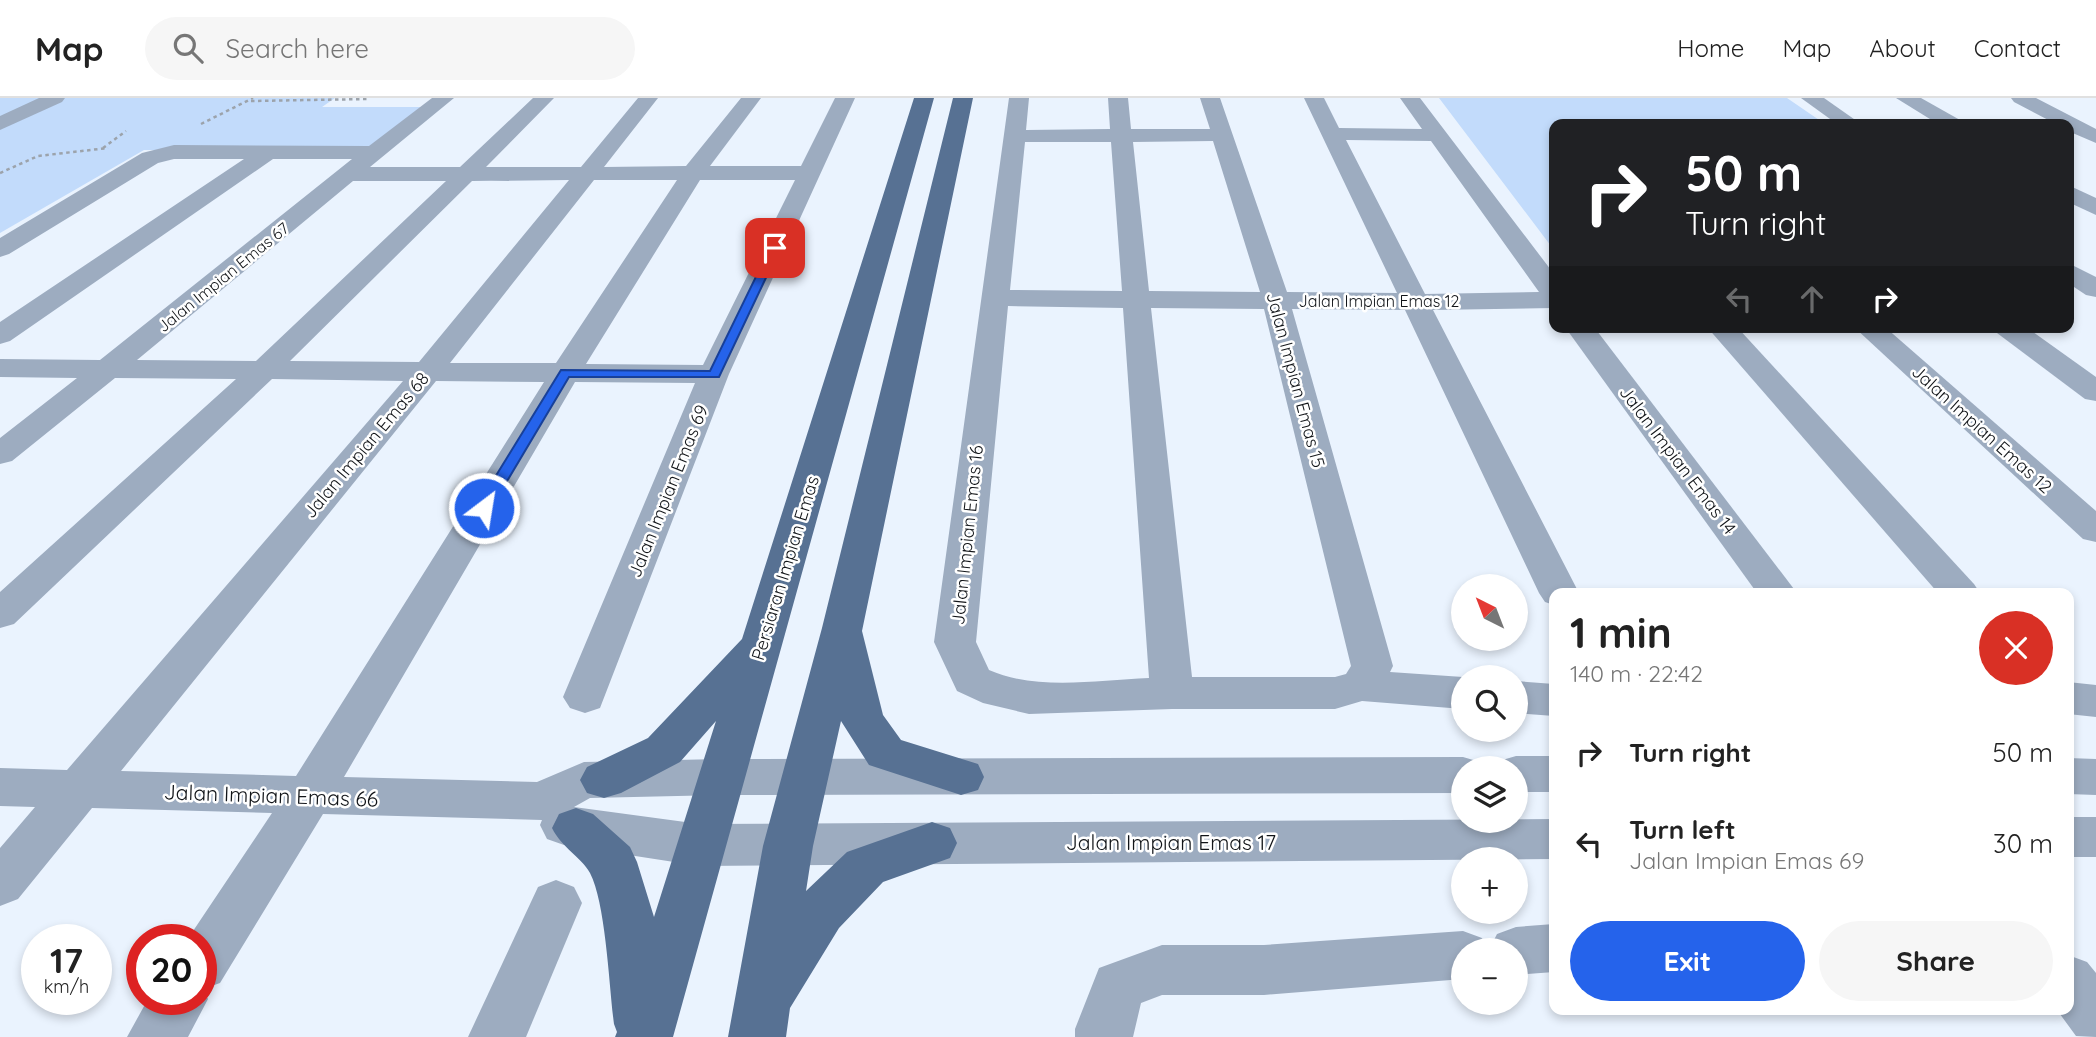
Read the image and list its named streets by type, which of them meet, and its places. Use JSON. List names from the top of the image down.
{
  "streets": {
    "main road": ["Persiaran Impian Emas"],
    "street": [
      "Jalan Impian Emas 67",
      "Jalan Impian Emas 12",
      "Jalan Impian Emas 15",
      "Jalan Impian Emas 68",
      "Jalan Impian Emas 14",
      "Jalan Impian Emas 69",
      "Jalan Impian Emas 16",
      "Jalan Impian Emas 66",
      "Jalan Impian Emas 17"
    ]
  },
  "crossings": [
    ["Jalan Impian Emas 12", "Jalan Impian Emas 15"],
    ["Jalan Impian Emas 12", "Jalan Impian Emas 16"],
    ["Jalan Impian Emas 15", "Jalan Impian Emas 16"],
    ["Jalan Impian Emas 68", "Jalan Impian Emas 66"],
    ["Persiaran Impian Emas", "Jalan Impian Emas 66"],
    ["Jalan Impian Emas 66", "Jalan Impian Emas 17"]
  ],
  "north": "top left",
  "page": {
    "header": "Map",
    "search": "Search here",
    "nav": [
      "Home",
      "Map",
      "About",
      "Contact"
    ],
    "turn": ["50 m", "Turn right"],
    "map_buttons": ["+", "−"],
    "heading": ["1 min", "140 m · 22:42"],
    "list": [
      {
        "name": "Turn right",
        "value": "50 m"
      },
      {
        "name": "Turn left",
        "note": "Jalan Impian Emas 69",
        "value": "30 m"
      }
    ],
    "buttons": ["Exit", "Share"],
    "speed": "17 km/h",
    "limit": "20"
  }
}
